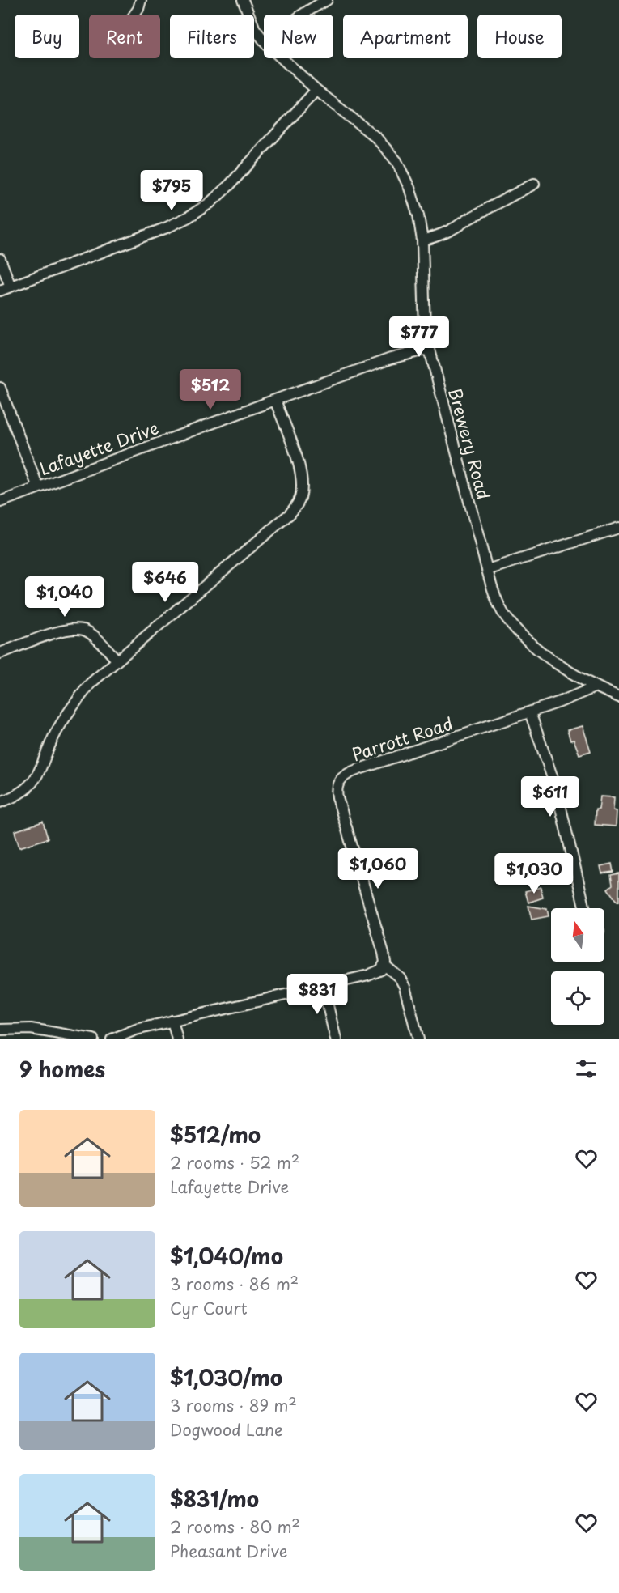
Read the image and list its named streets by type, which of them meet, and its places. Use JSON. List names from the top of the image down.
{
  "streets": {
    "street": ["Brewery Road", "Lafayette Drive", "Parrott Road"]
  },
  "crossings": [
    ["Brewery Road", "Lafayette Drive"],
    ["Brewery Road", "Parrott Road"]
  ],
  "north": "top",
  "page": {
    "chip": [
      "Buy",
      "Rent",
      "Filters",
      "New",
      "Apartment",
      "House"
    ],
    "price": [
      "$795",
      "$777",
      "$512",
      "$646",
      "$1,040",
      "$611",
      "$1,060",
      "$1,030",
      "$831"
    ],
    "heading": "9 homes",
    "list": [
      {
        "name": "$512/mo",
        "note": "2 rooms · 52 m² · Lafayette Drive"
      },
      {
        "name": "$1,040/mo",
        "note": "3 rooms · 86 m² · Cyr Court"
      },
      {
        "name": "$1,030/mo",
        "note": "3 rooms · 89 m² · Dogwood Lane"
      },
      {
        "name": "$831/mo",
        "note": "2 rooms · 80 m² · Pheasant Drive"
      }
    ]
  }
}
